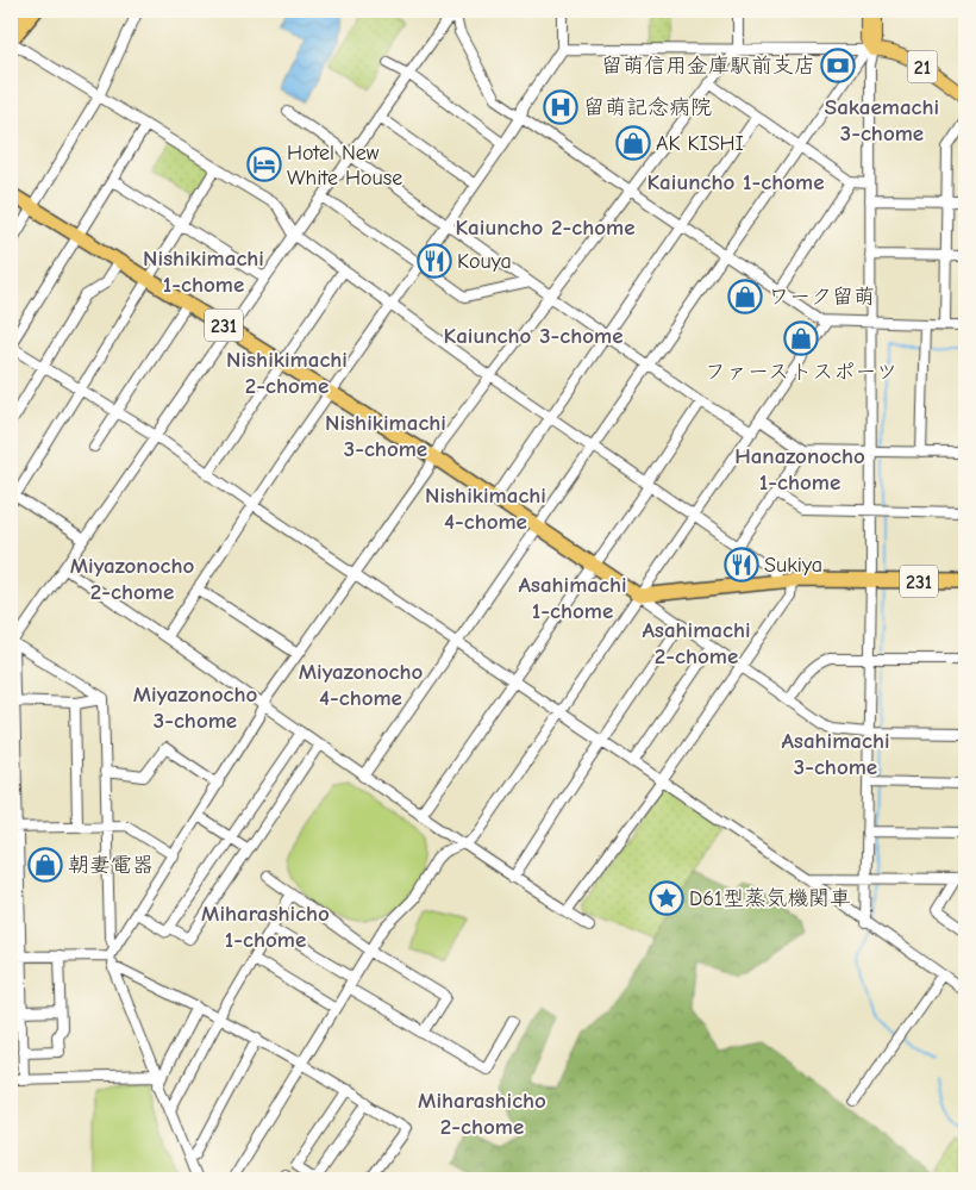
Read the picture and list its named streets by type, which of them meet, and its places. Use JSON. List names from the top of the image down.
{
  "streets": {
    "highway": ["231"],
    "main road": ["21"]
  },
  "districts": [
    "Sakaemachi 3-chome",
    "Kaiuncho 1-chome",
    "Kaiuncho 2-chome",
    "Nishikimachi 1-chome",
    "Kaiuncho 3-chome",
    "Nishikimachi 2-chome",
    "Nishikimachi 3-chome",
    "Hanazonocho 1-chome",
    "Nishikimachi 4-chome",
    "Miyazonocho 2-chome",
    "Asahimachi 1-chome",
    "Asahimachi 2-chome",
    "Miyazonocho 4-chome",
    "Miyazonocho 3-chome",
    "Asahimachi 3-chome",
    "Miharashicho 1-chome",
    "Miharashicho 2-chome"
  ],
  "places": {
    "bank": ["留萌信用金庫駅前支店"],
    "hospital": ["留萌記念病院"],
    "shop": [
      "AK KISHI",
      "ワーク留萌",
      "ファーストスポーツ",
      "朝妻電器"
    ],
    "hotel": ["Hotel New White House"],
    "restaurant": ["Kouya", "Sukiya"],
    "place": ["D61型蒸気機関車"]
  }
}
